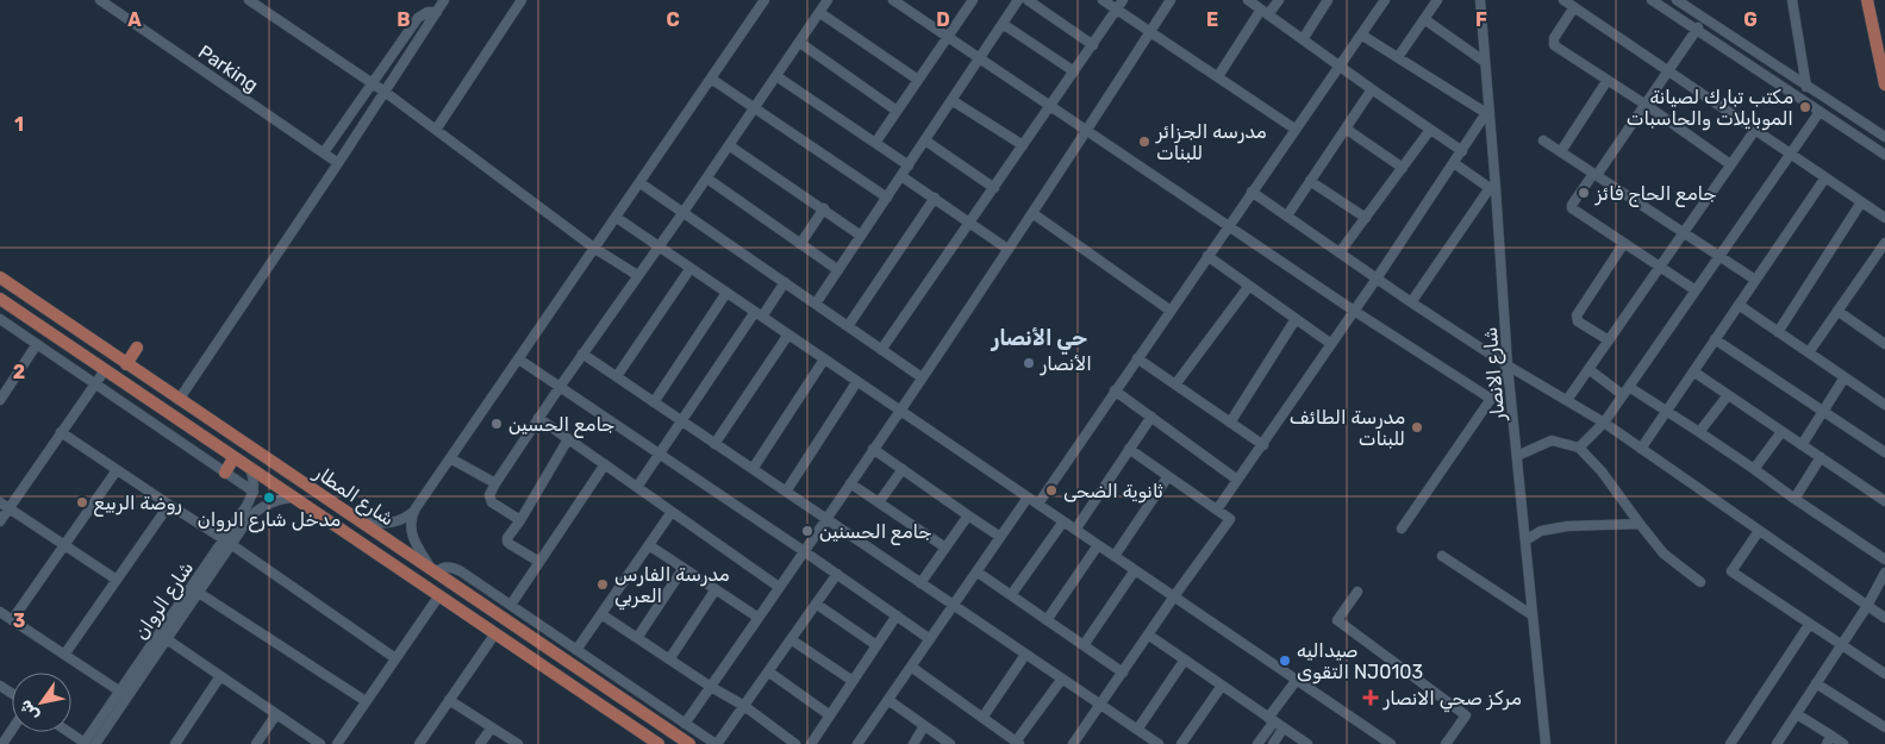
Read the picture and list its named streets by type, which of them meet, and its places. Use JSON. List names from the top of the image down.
{
  "streets": {
    "main road": ["شارع المطار"],
    "street": ["Parking", "شارع الانصار", "شارع الروان"]
  },
  "crossings": [
    ["شارع المطار", "شارع الروان"]
  ],
  "districts": ["حي الأنصار"],
  "places": {
    "other": [
      "مكتب تبارك لصيانة الموبايلات والحاسبات",
      "مدرسه الجزائر للبنات",
      "جامع الحاج فائز",
      "الأنصار",
      "جامع الحسين",
      "مدرسة الطائف للبنات",
      "ثانوية الضحى",
      "مدخل شارع الروان",
      "روضة الربيع",
      "جامع الحسنين",
      "مدرسة الفارس العربي",
      "صيداليه التقوى NJ0103"
    ],
    "health": ["مركز صحي الانصار"]
  },
  "north": "bottom left",
  "grid": {
    "columns": [
      "A",
      "B",
      "C",
      "D",
      "E",
      "F",
      "G"
    ],
    "rows": ["1", "2", "3"]
  }
}
